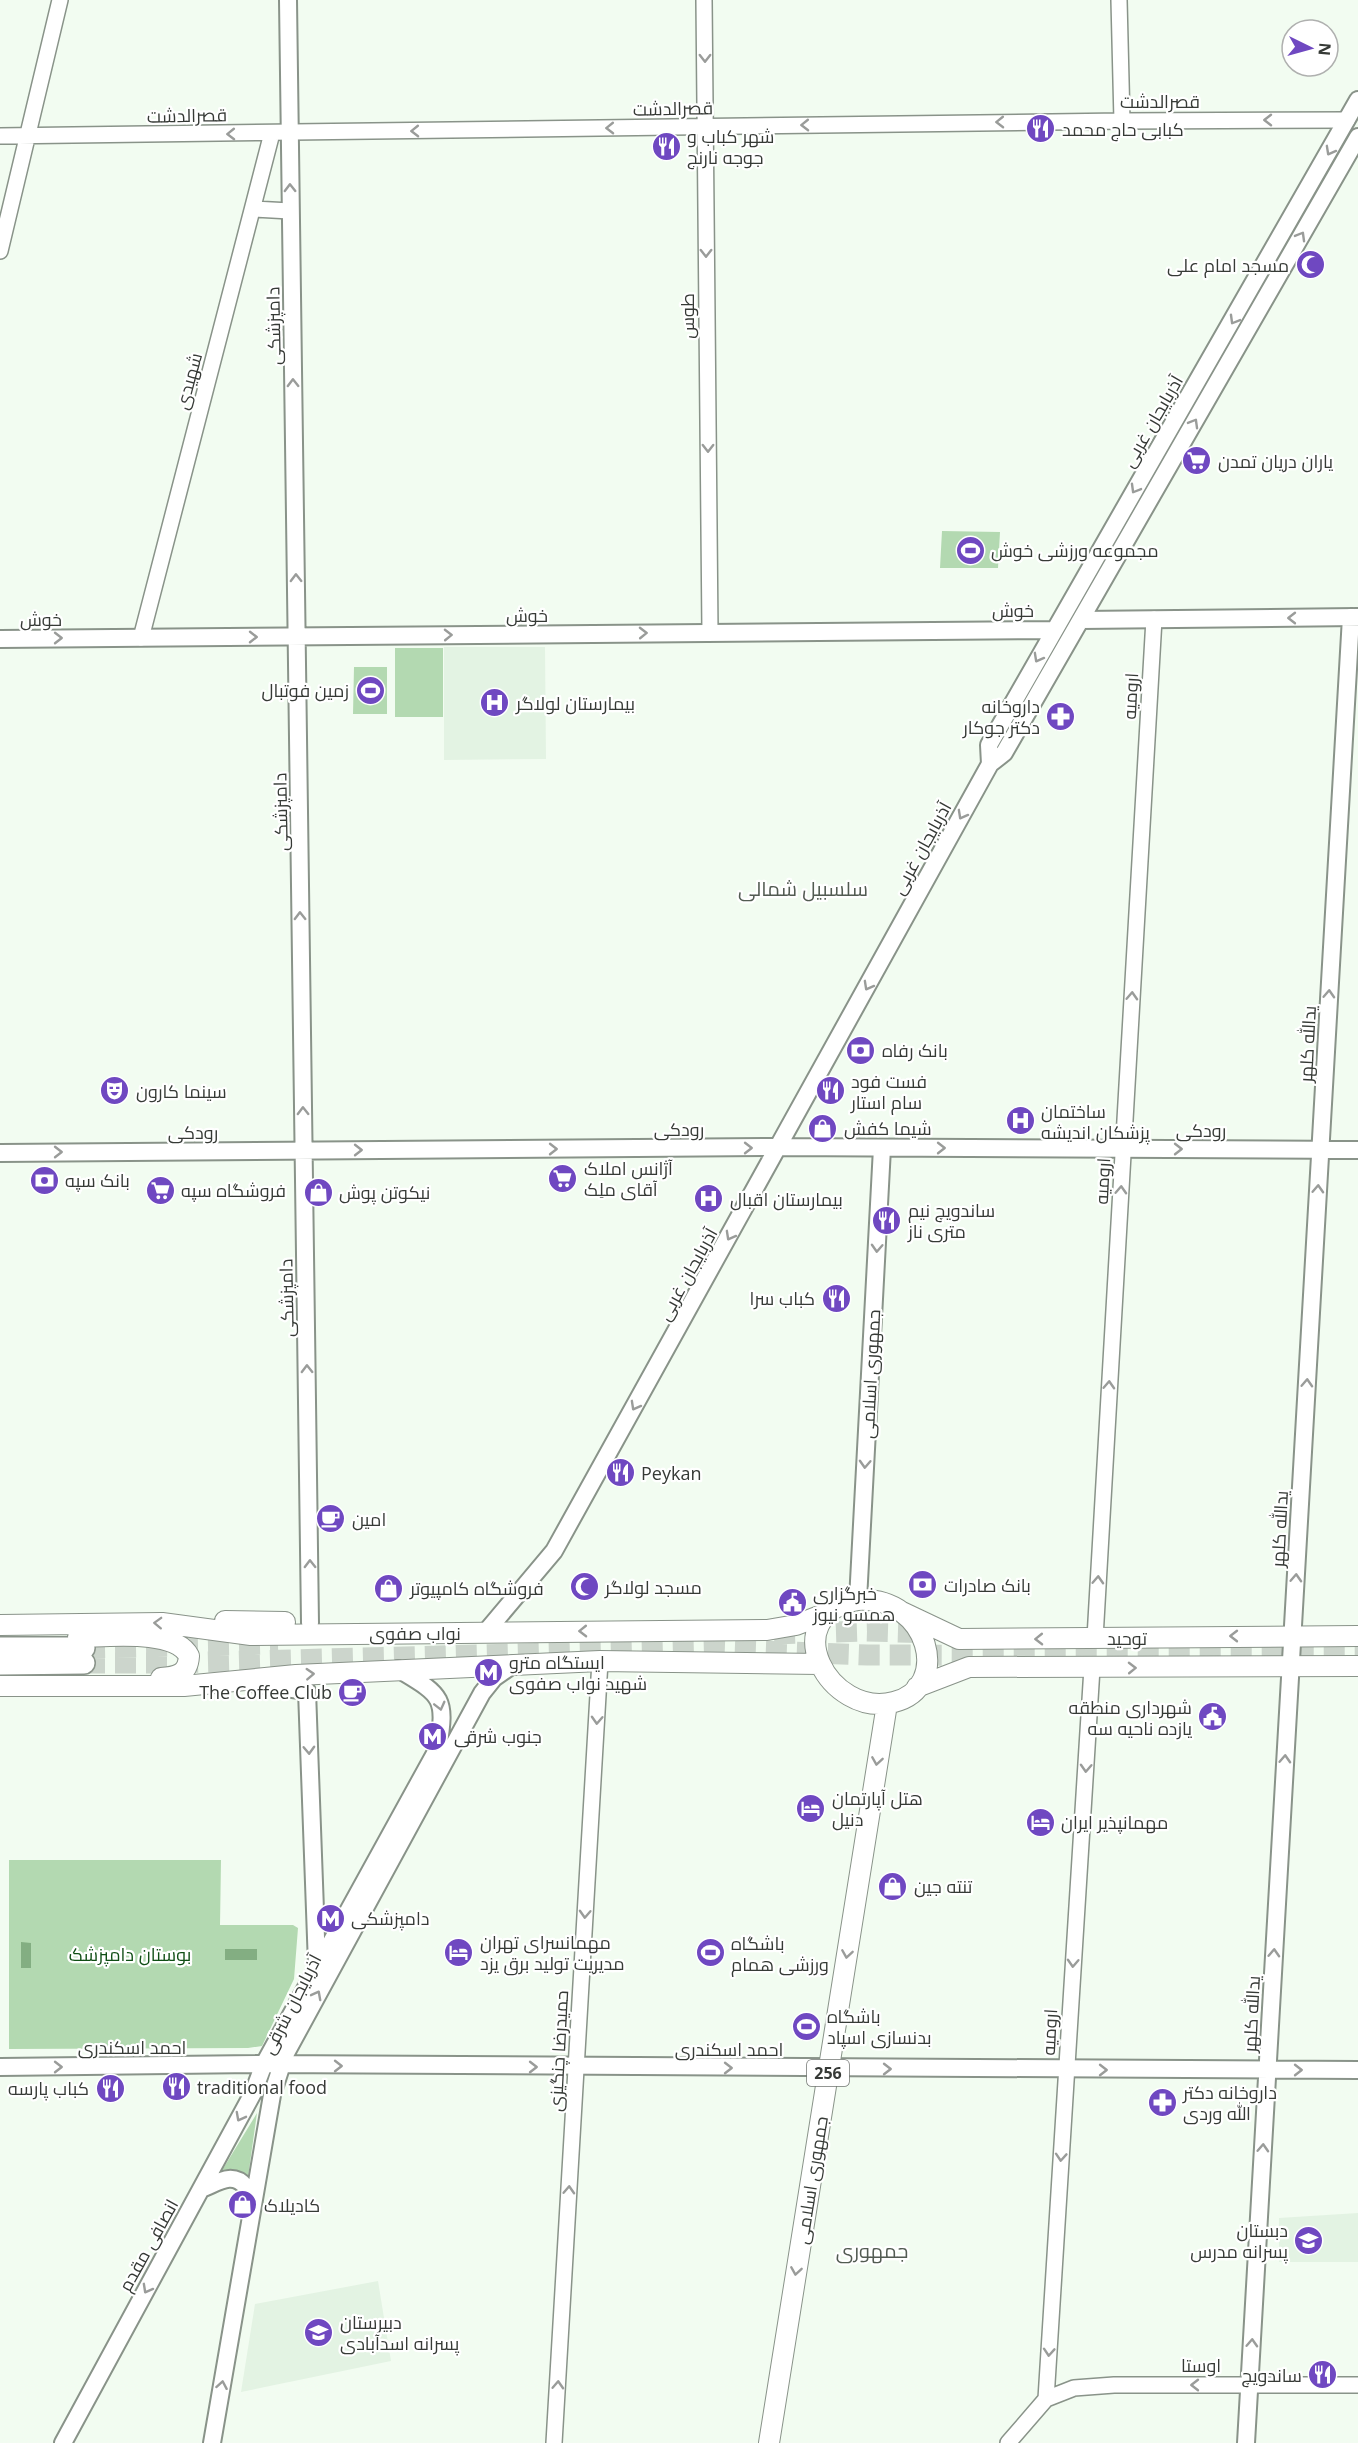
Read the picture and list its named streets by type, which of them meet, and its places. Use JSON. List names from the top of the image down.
{
  "streets": {
    "main road": [
      "دامپزشکی",
      "آذربایجان غربی",
      "خوش",
      "یدالله کلهر",
      "رودکی",
      "جمهوری اسلامی",
      "نواب صفوی",
      "توحید",
      "آذربایجان شرقی",
      "احمد اسکندری",
      "256",
      "انصافی مقدم"
    ],
    "street": [
      "قصرالدشت",
      "طوس",
      "شهیدی",
      "ارومیه",
      "حمیدرضا چنگیزی",
      "اوستا"
    ]
  },
  "crossings": [
    ["قصرالدشت", "طوس"],
    ["قصرالدشت", "دامپزشکی"],
    ["قصرالدشت", "شهیدی"],
    ["قصرالدشت", "آذربایجان غربی"],
    ["طوس", "خوش"],
    ["دامپزشکی", "خوش"],
    ["دامپزشکی", "رودکی"],
    ["شهیدی", "خوش"],
    ["آذربایجان غربی", "خوش"],
    ["آذربایجان غربی", "رودکی"],
    ["آذربایجان غربی", "نواب صفوی"],
    ["ارومیه", "رودکی"],
    ["ارومیه", "توحید"],
    ["ارومیه", "احمد اسکندری"],
    ["ارومیه", "اوستا"],
    ["یدالله کلهر", "رودکی"],
    ["یدالله کلهر", "توحید"],
    ["یدالله کلهر", "احمد اسکندری"],
    ["یدالله کلهر", "اوستا"],
    ["رودکی", "جمهوری اسلامی"],
    ["جمهوری اسلامی", "نواب صفوی"],
    ["جمهوری اسلامی", "توحید"],
    ["جمهوری اسلامی", "احمد اسکندری"],
    ["نواب صفوی", "توحید"],
    ["نواب صفوی", "آذربایجان شرقی"],
    ["نواب صفوی", "حمیدرضا چنگیزی"],
    ["آذربایجان شرقی", "احمد اسکندری"],
    ["آذربایجان شرقی", "انصافی مقدم"],
    ["احمد اسکندری", "حمیدرضا چنگیزی"],
    ["احمد اسکندری", "انصافی مقدم"]
  ],
  "one_way": [
    "قصرالدشت",
    "طوس",
    "دامپزشکی",
    "خوش",
    "یدالله کلهر",
    "رودکی",
    "جمهوری اسلامی",
    "احمد اسکندری",
    "انصافی مقدم",
    "اوستا"
  ],
  "districts": ["سلسبیل شمالی", "جمهوری"],
  "parks": ["بوستان دامپزشک"],
  "places": {
    "restaurant": [
      "کبابی حاج محمد",
      "شهر کباب و جوجه نارنج",
      "فست فود سام استار",
      "ساندویچ نیم متری ناز",
      "کباب سرا",
      "Peykan",
      "traditional food",
      "کباب پارسه",
      "ساندویچ"
    ],
    "mosque": ["مسجد امام علی", "مسجد لولاگر"],
    "supermarket": ["یاران دریان تمدن", "آژانس املاک آقای ملِک", "فروشگاه سپه"],
    "sports": [
      "مجموعه ورزشی خوش",
      "زمین فوتبال",
      "باشگاه ورزشی همام",
      "باشگاه بدنسازی اسپاد"
    ],
    "hospital": ["بیمارستان لولاگر", "ساختمان پزشکان اندیشه", "بیمارستان اقبال"],
    "pharmacy": ["داروخانه دکتر جوکار", "داروخانه دکتر الله وردی"],
    "bank": ["بانک رفاه", "بانک سپه", "بانک صادرات"],
    "theatre": ["سینما کارون"],
    "shop": [
      "شیما کفش",
      "نیکوتن پوش",
      "فروشگاه کامپیوتر",
      "تنته جین",
      "کادیلاک"
    ],
    "cafe": ["امین", "The Coffee Club"],
    "public building": ["خبرگزاری همسو نیوز", "شهرداری منطقه یازده ناحیه سه"],
    "metro station": ["ایستگاه مترو شهید نواب صفوی", "جنوب شرقی", "دامپزشکی"],
    "hotel": ["هتل آپارتمان دنیل", "مهمانپذیر ایران", "مهمانسرای تهران مدیریت تولید برق یزد"],
    "school or university": ["دبستان پسرانه مدرس", "دبیرستان پسرانه اسدآبادی"]
  },
  "north": "right"
}
